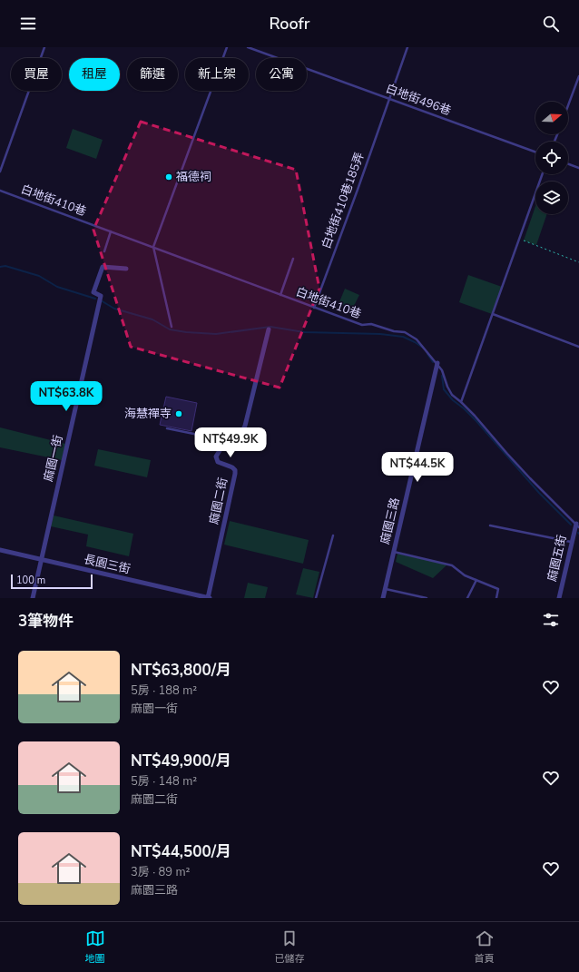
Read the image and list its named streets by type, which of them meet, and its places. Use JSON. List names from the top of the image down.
{
  "streets": {
    "street": [
      "麻園一街",
      "麻園二街",
      "麻園三路",
      "麻園五街",
      "長園三街"
    ],
    "lane": ["白地街496巷", "白地街410巷", "白地街410巷185弄"]
  },
  "crossings": [
    ["白地街496巷", "白地街410巷185弄"],
    ["白地街410巷", "白地街410巷185弄"],
    ["白地街410巷", "麻園三路"],
    ["白地街410巷", "麻園五街"],
    ["麻園一街", "長園三街"],
    ["麻園二街", "長園三街"]
  ],
  "places": ["福德祠", "海慧禪寺"],
  "scale_bar": "100 m",
  "north": "right",
  "page": {
    "header": "Roofr",
    "chip": [
      "買屋",
      "租屋",
      "篩選",
      "新上架",
      "公寓"
    ],
    "price": ["NT$63.8K", "NT$49.9K", "NT$44.5K"],
    "scale": "100 m",
    "heading": "3筆物件",
    "list": [
      {
        "name": "NT$63,800/月",
        "note": "5房 · 188 m² · 麻園一街"
      },
      {
        "name": "NT$49,900/月",
        "note": "5房 · 148 m² · 麻園二街"
      },
      {
        "name": "NT$44,500/月",
        "note": "3房 · 89 m² · 麻園三路"
      }
    ],
    "tabs": ["地圖", "已儲存", "首頁"]
  }
}
